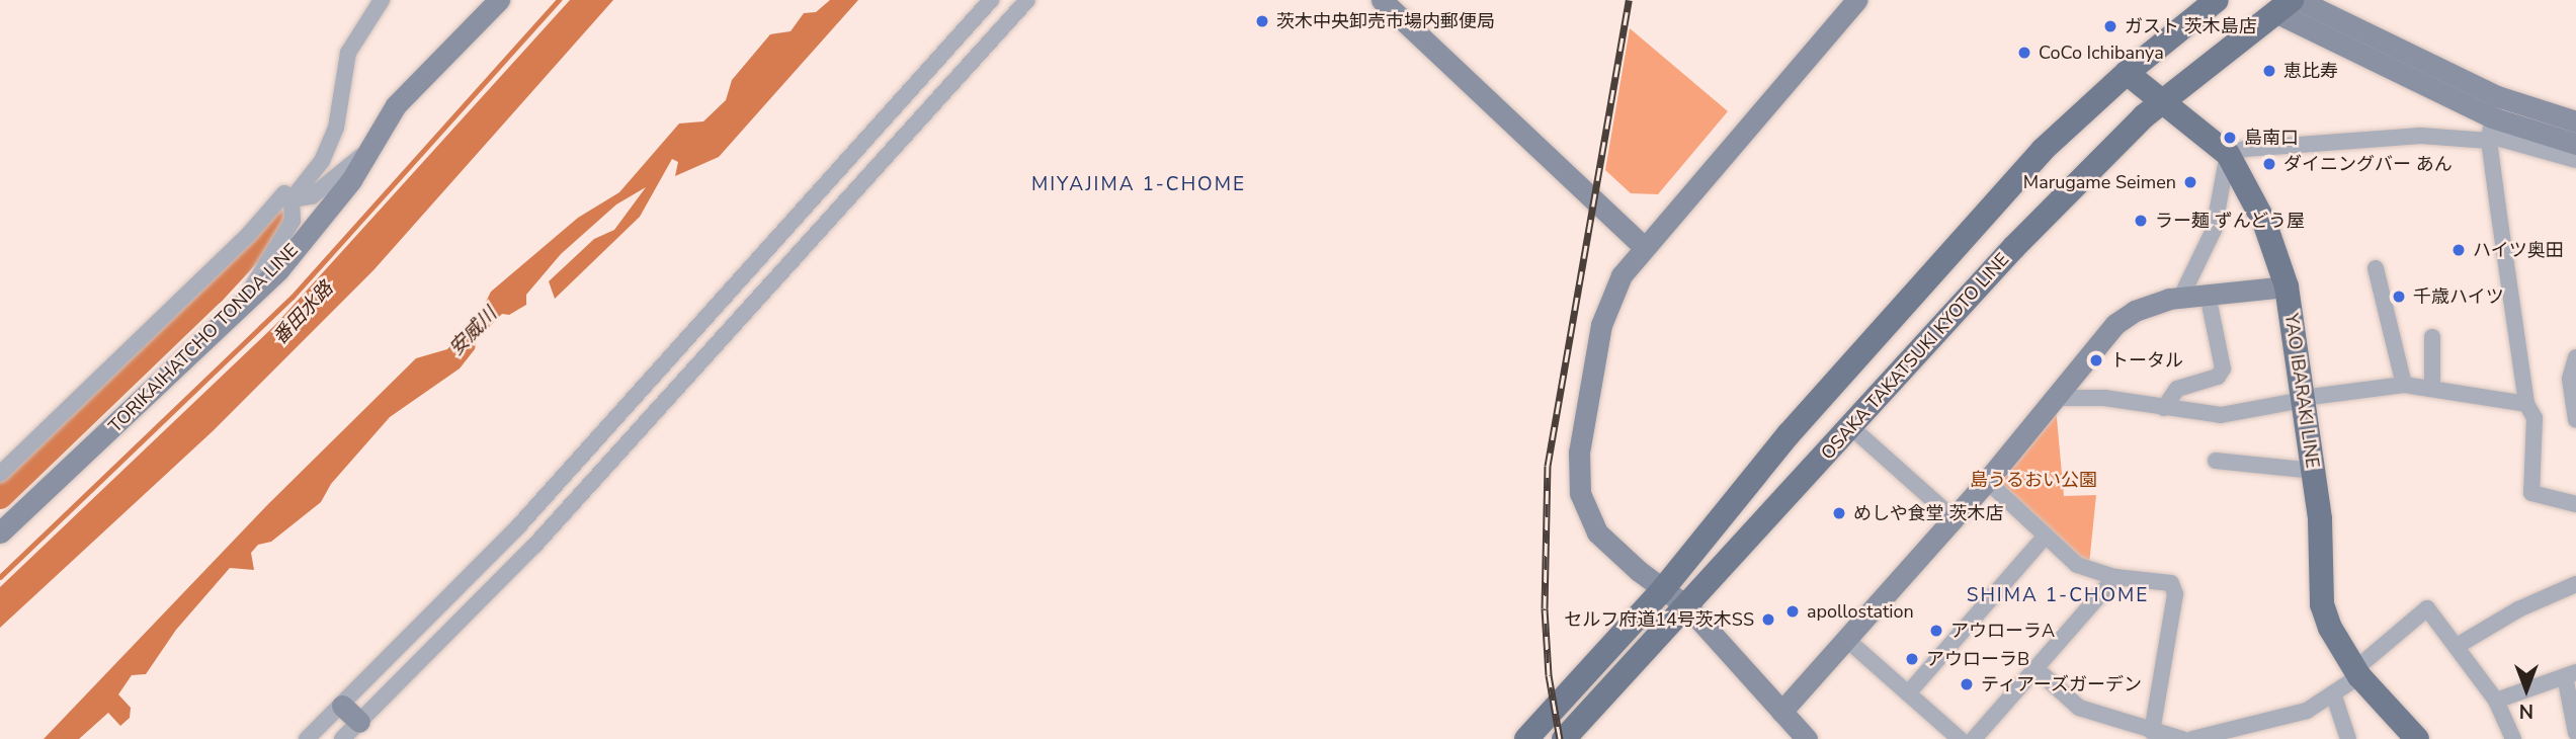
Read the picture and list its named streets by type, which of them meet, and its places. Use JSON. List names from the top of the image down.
{
  "streets": {
    "main road": ["OSAKA TAKATSUKI KYOTO LINE", "YAO IBARAKI LINE"],
    "street": ["TORIKAIHATCHO TONDA LINE"]
  },
  "crossings": [
    ["OSAKA TAKATSUKI KYOTO LINE", "YAO IBARAKI LINE"]
  ],
  "districts": ["MIYAJIMA 1-CHOME", "SHIMA 1-CHOME"],
  "water": ["番田水路", "安威川"],
  "parks": ["島うるおい公園"],
  "places": [
    "茨木中央卸売市場内郵便局",
    "ガスト 茨木島店",
    "CoCo Ichibanya",
    "恵比寿",
    "島南口",
    "ダイニングバー あん",
    "Marugame Seimen",
    "ラー麺 ずんどう屋",
    "ハイツ奥田",
    "千歳ハイツ",
    "トータル",
    "めしや食堂 茨木店",
    "apollostation",
    "セルフ府道14号茨木SS",
    "アウローラA",
    "アウローラB",
    "ティアーズガーデン"
  ],
  "north": "bottom"
}
